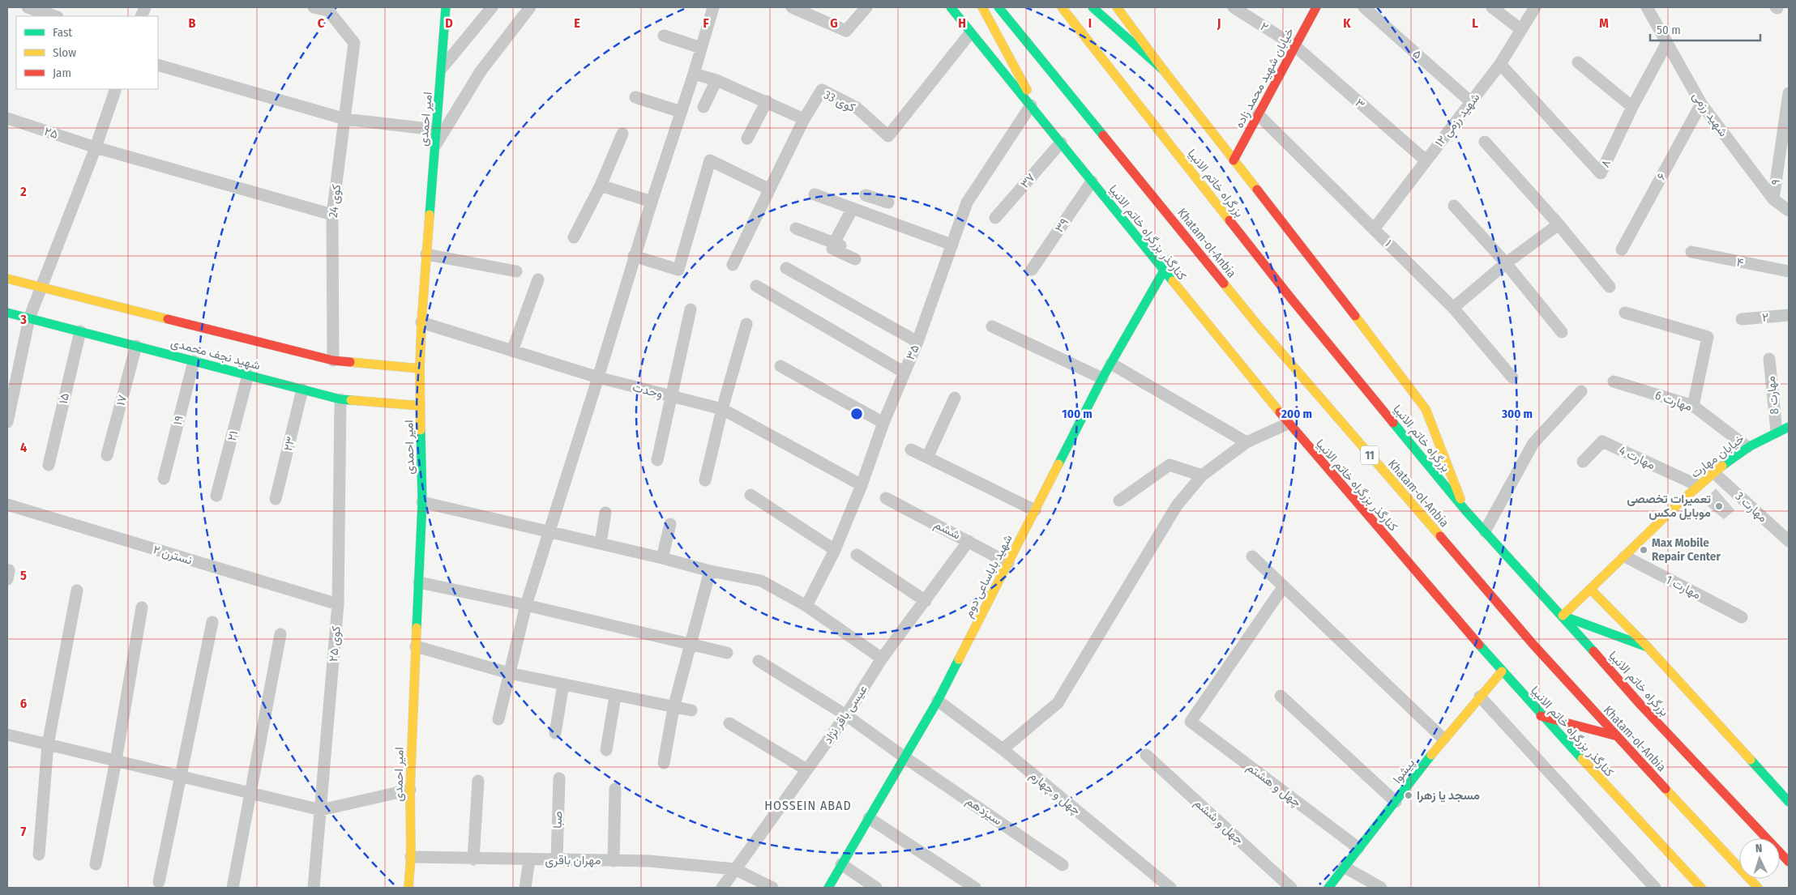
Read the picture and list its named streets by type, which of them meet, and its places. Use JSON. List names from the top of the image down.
{
  "streets": {
    "main road": [
      "خیابان شهید محمد زاده",
      "امیر احمدی",
      "بزرگراه خاتم الانبیا",
      "کنارگذر بزرگراه خاتم الانبیا",
      "Khatam-ol-Anbia",
      "شهید نجف محمدی",
      "11",
      "خیابان مهارت",
      "شهید باباساعی دوم",
      "پیشوا"
    ],
    "street": [
      "۲",
      "۵",
      "کوی 33",
      "۳",
      "شهید رزمی",
      "شهید رزمی ۱۲",
      "۲۵",
      "۸",
      "۶",
      "۳۷",
      "۹",
      "کوی 24",
      "۳۹",
      "۱",
      "۴",
      "۳۵",
      "وحدت",
      "مهارت 8",
      "۱۵",
      "۱۷",
      "مهارت 6",
      "۱۹",
      "۲۱",
      "۲۳",
      "مهارت 4",
      "مهارت 3",
      "ششم",
      "نسترن ۲",
      "مهارت 1",
      "کوی ۲۵",
      "عیسی باقر نژاد",
      "چهل و هشتم",
      "چهل و چهارم",
      "سیزدهم",
      "صبا",
      "چهل و ششم",
      "مهران باقری"
    ]
  },
  "crossings": [
    ["۲", "خیابان شهید محمد زاده"],
    ["۲", "۳"],
    ["۵", "شهید رزمی ۱۲"],
    ["خیابان شهید محمد زاده", "۳"],
    ["خیابان شهید محمد زاده", "۱"],
    ["کوی 33", "کنارگذر بزرگراه خاتم الانبیا"],
    ["۳", "شهید رزمی ۱۲"],
    ["شهید رزمی", "۸"],
    ["شهید رزمی", "۶"],
    ["شهید رزمی", "۹"],
    ["امیر احمدی", "شهید نجف محمدی"],
    ["امیر احمدی", "وحدت"],
    ["امیر احمدی", "مهران باقری"],
    ["شهید رزمی ۱۲", "۸"],
    ["شهید رزمی ۱۲", "۱"],
    ["۲۵", "کوی 24"],
    ["۳۷", "کنارگذر بزرگراه خاتم الانبیا"],
    ["بزرگراه خاتم الانبیا", "خیابان مهارت"],
    ["کوی 24", "شهید نجف محمدی"],
    ["۳۹", "کنارگذر بزرگراه خاتم الانبیا"],
    ["کنارگذر بزرگراه خاتم الانبیا", "۳۵"],
    ["کنارگذر بزرگراه خاتم الانبیا", "شهید باباساعی دوم"],
    ["کنارگذر بزرگراه خاتم الانبیا", "پیشوا"],
    ["۳۵", "وحدت"],
    ["شهید نجف محمدی", "۱۵"],
    ["شهید نجف محمدی", "۱۷"],
    ["شهید نجف محمدی", "۱۹"],
    ["شهید نجف محمدی", "۲۱"],
    ["شهید نجف محمدی", "۲۳"],
    ["شهید نجف محمدی", "کوی ۲۵"],
    ["مهارت 8", "خیابان مهارت"],
    ["مهارت 6", "خیابان مهارت"],
    ["خیابان مهارت", "مهارت 4"],
    ["خیابان مهارت", "مهارت 3"],
    ["خیابان مهارت", "مهارت 1"],
    ["ششم", "شهید باباساعی دوم"],
    ["ششم", "عیسی باقر نژاد"],
    ["نسترن ۲", "کوی ۲۵"],
    ["شهید باباساعی دوم", "چهل و چهارم"],
    ["شهید باباساعی دوم", "سیزدهم"],
    ["عیسی باقر نژاد", "سیزدهم"],
    ["عیسی باقر نژاد", "مهران باقری"],
    ["پیشوا", "چهل و هشتم"],
    ["صبا", "مهران باقری"]
  ],
  "districts": ["HOSSEIN ABAD"],
  "places": ["تعمیرات تخصصی موبایل مکس", "Max Mobile Repair Center", "مسجد یا زهرا"],
  "legend": ["Fast", "Slow", "Jam"],
  "scale_bar": "50 m",
  "north": "top",
  "grid": {
    "columns": [
      "B",
      "C",
      "D",
      "E",
      "F",
      "G",
      "H",
      "I",
      "J",
      "K",
      "L",
      "M"
    ],
    "rows": [
      "2",
      "3",
      "4",
      "5",
      "6",
      "7"
    ]
  },
  "rings": ["100 m", "200 m", "300 m"]
}
